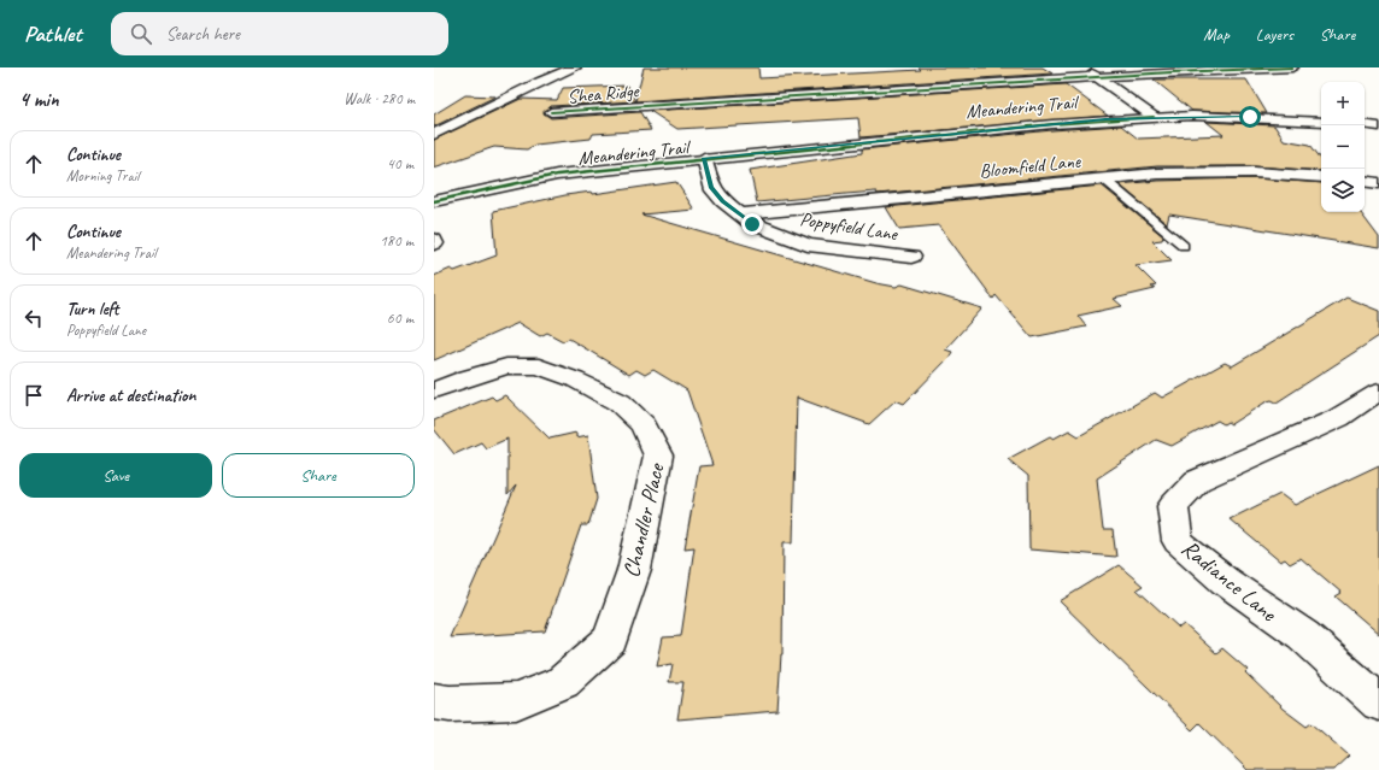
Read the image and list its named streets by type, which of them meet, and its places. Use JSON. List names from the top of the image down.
{
  "streets": {
    "street": [
      "Shea Ridge",
      "Meandering Trail",
      "Bloomfield Lane",
      "Poppyfield Lane",
      "Chandler Place",
      "Radiance Lane"
    ]
  },
  "crossings": [
    ["Meandering Trail", "Poppyfield Lane"],
    ["Bloomfield Lane", "Poppyfield Lane"]
  ],
  "page": {
    "header": "Pathlet",
    "search": "Search here",
    "nav": ["Map", "Layers", "Share"],
    "heading": ["4 min", "Walk · 280 m"],
    "map_buttons": ["+", "−"],
    "list": [
      ["Continue", "Morning Trail", "40 m"],
      ["Continue", "Meandering Trail", "180 m"],
      ["Turn left", "Poppyfield Lane", "60 m"],
      "Arrive at destination"
    ],
    "buttons": ["Save", "Share"]
  }
}
